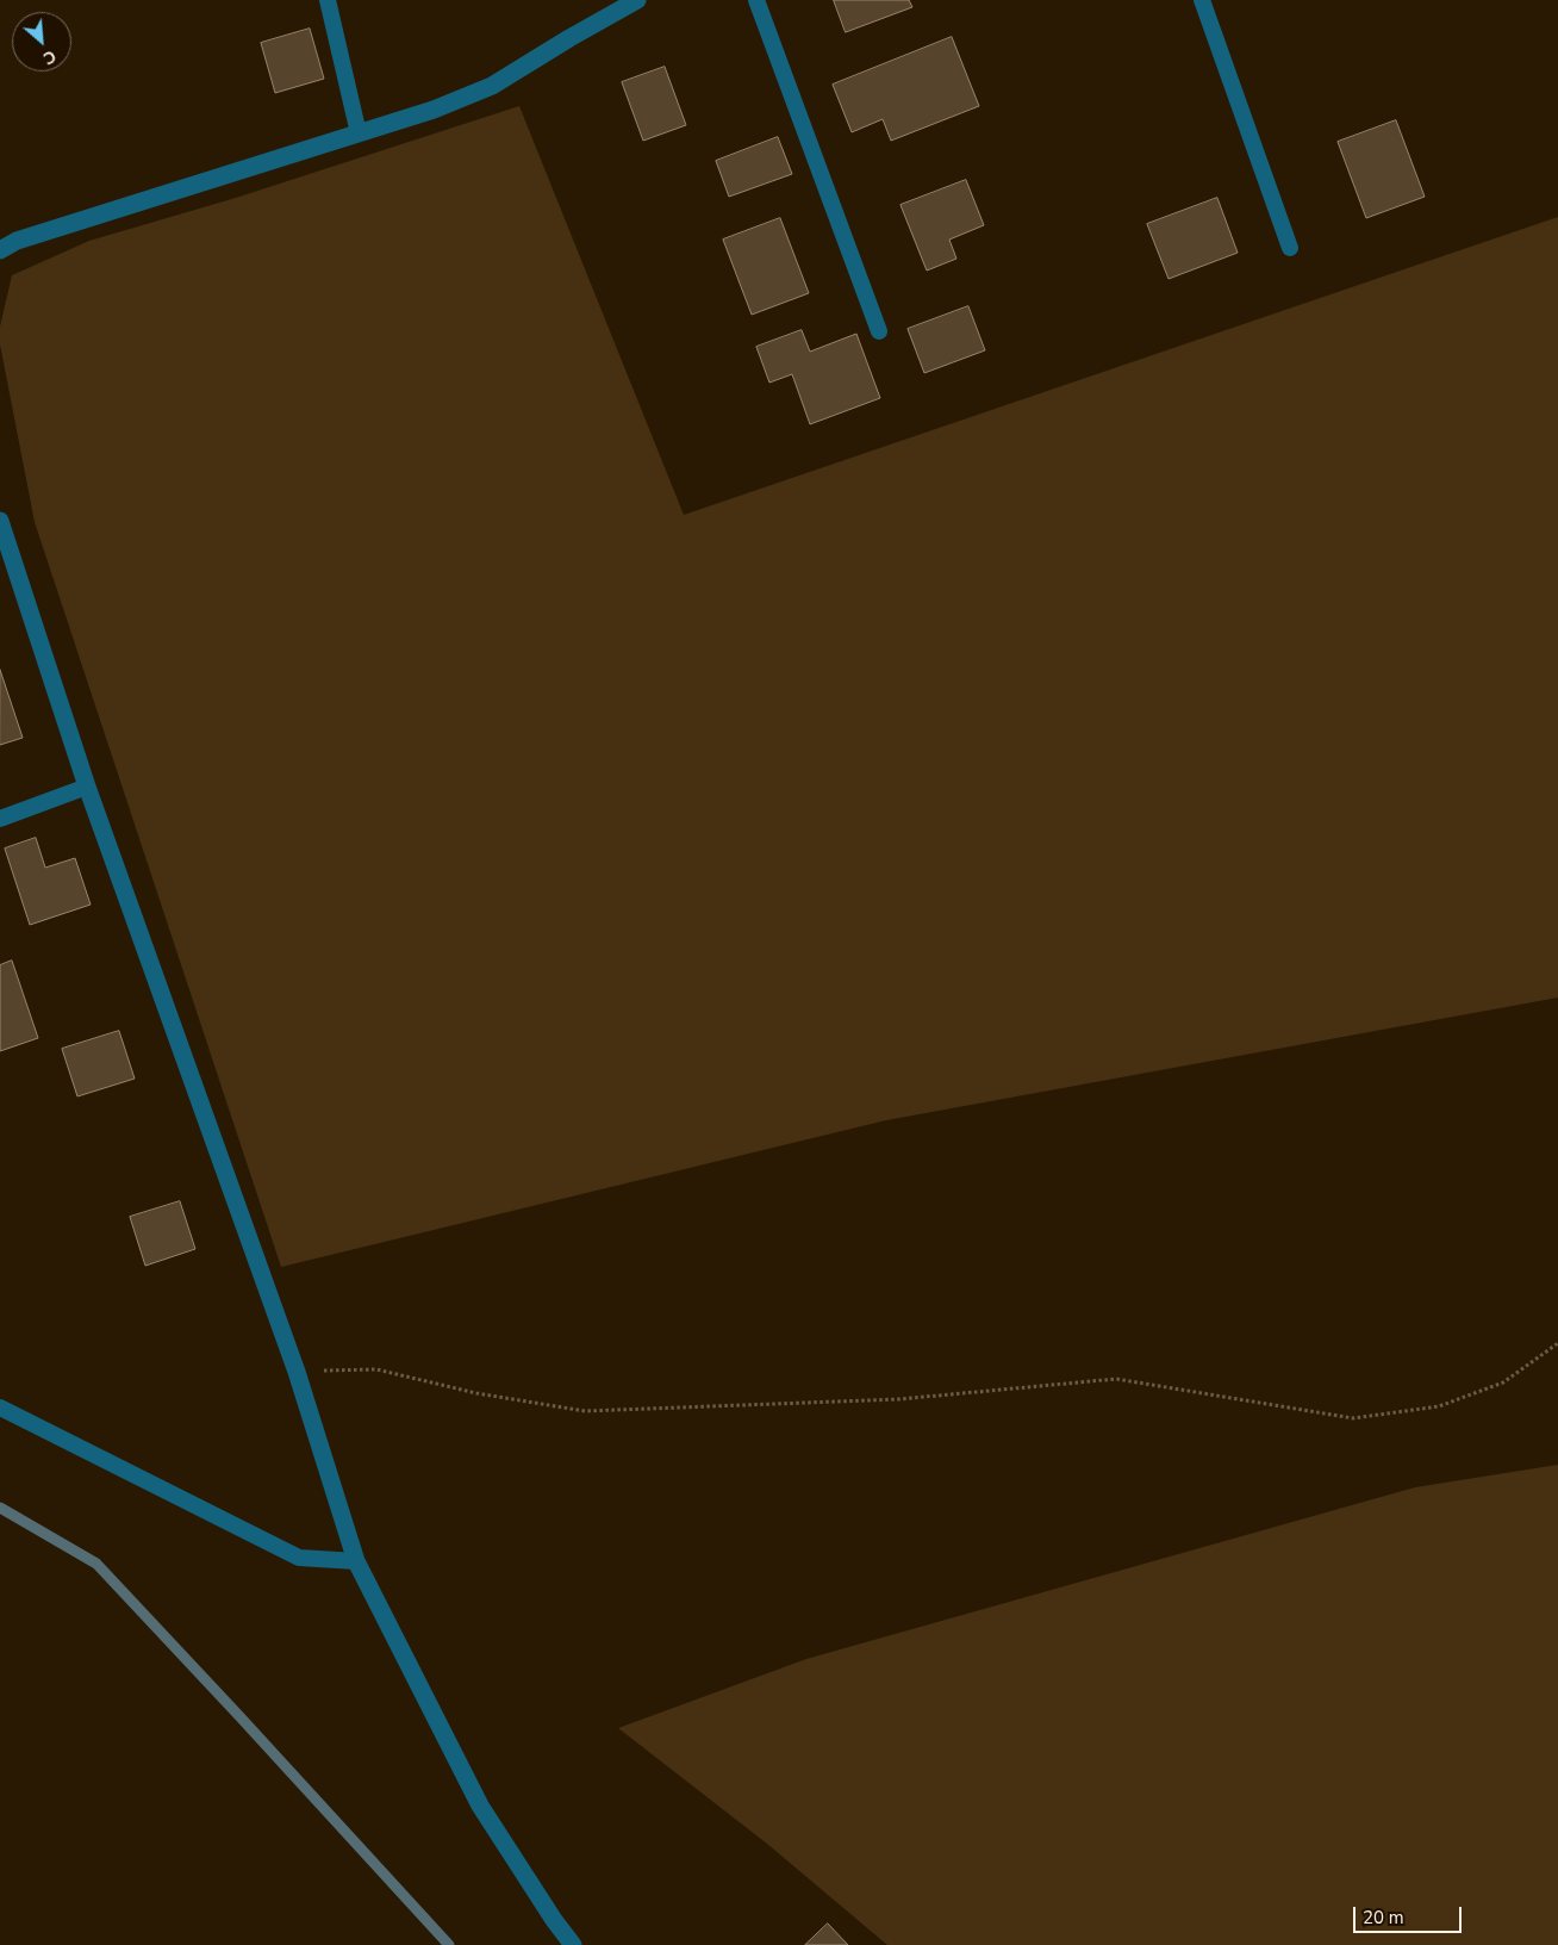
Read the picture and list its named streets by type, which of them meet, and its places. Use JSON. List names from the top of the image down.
{
  "scale_bar": "20 m",
  "north": "bottom right"
}
